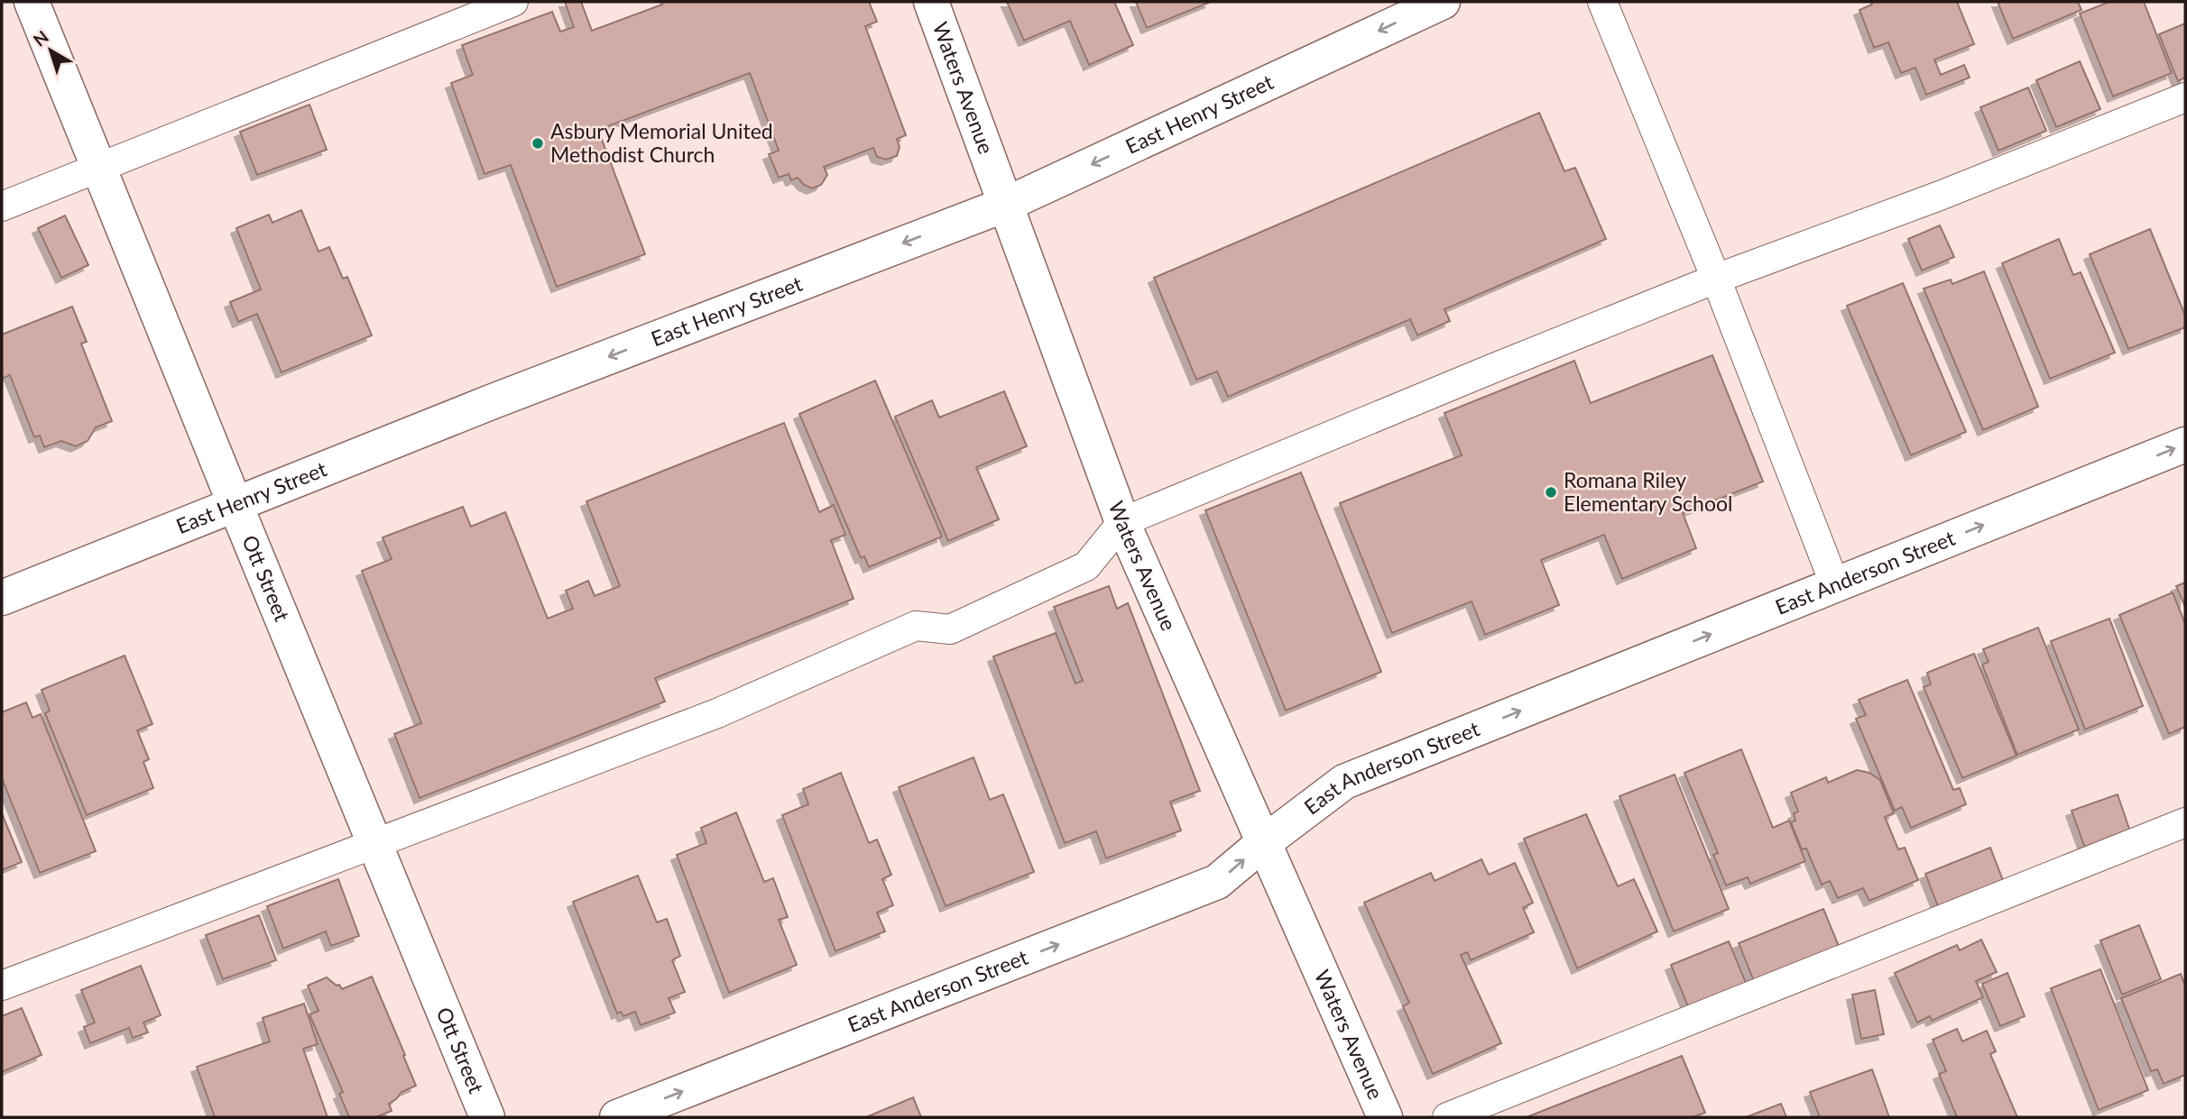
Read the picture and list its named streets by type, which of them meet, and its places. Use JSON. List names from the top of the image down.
{
  "streets": {
    "main road": [
      "Waters Avenue",
      "East Henry Street",
      "East Anderson Street",
      "Ott Street"
    ]
  },
  "crossings": [
    ["Waters Avenue", "East Henry Street"],
    ["Waters Avenue", "East Anderson Street"],
    ["East Henry Street", "Ott Street"]
  ],
  "one_way": ["East Henry Street", "East Anderson Street"],
  "places": ["Asbury Memorial United Methodist Church", "Romana Riley Elementary School"],
  "north": "top left"
}
